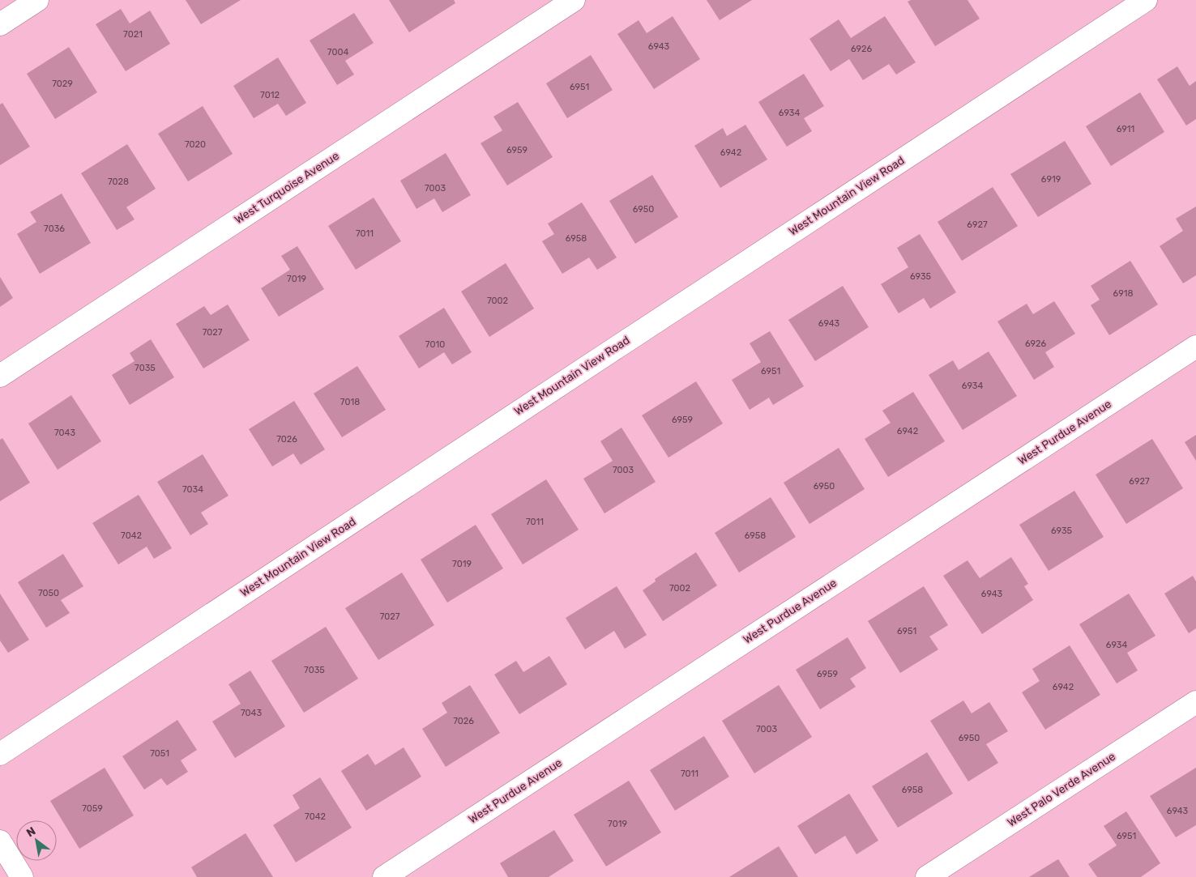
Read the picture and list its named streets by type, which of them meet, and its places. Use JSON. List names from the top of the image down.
{
  "streets": {
    "street": [
      "West Turquoise Avenue",
      "West Mountain View Road",
      "West Purdue Avenue",
      "West Palo Verde Avenue"
    ]
  },
  "house_numbers": [
    "7021",
    "6943",
    "6926",
    "7004",
    "7029",
    "6951",
    "7012",
    "6934",
    "6911",
    "7020",
    "6959",
    "6942",
    "6919",
    "7028",
    "7003",
    "6950",
    "6927",
    "7036",
    "7011",
    "6958",
    "6935",
    "7019",
    "6918",
    "7002",
    "6943",
    "7027",
    "6926",
    "7010",
    "7035",
    "6951",
    "6934",
    "7018",
    "6959",
    "6942",
    "7043",
    "7026",
    "7003",
    "6927",
    "6950",
    "7034",
    "7011",
    "6935",
    "7042",
    "6958",
    "7019",
    "7002",
    "7050",
    "6943",
    "7027",
    "6951",
    "6934",
    "7035",
    "6959",
    "6942",
    "7043",
    "7026",
    "7003",
    "6950",
    "7051",
    "7011",
    "6958",
    "7059",
    "6943",
    "7042",
    "7019",
    "6951"
  ],
  "north": "top left"
}
